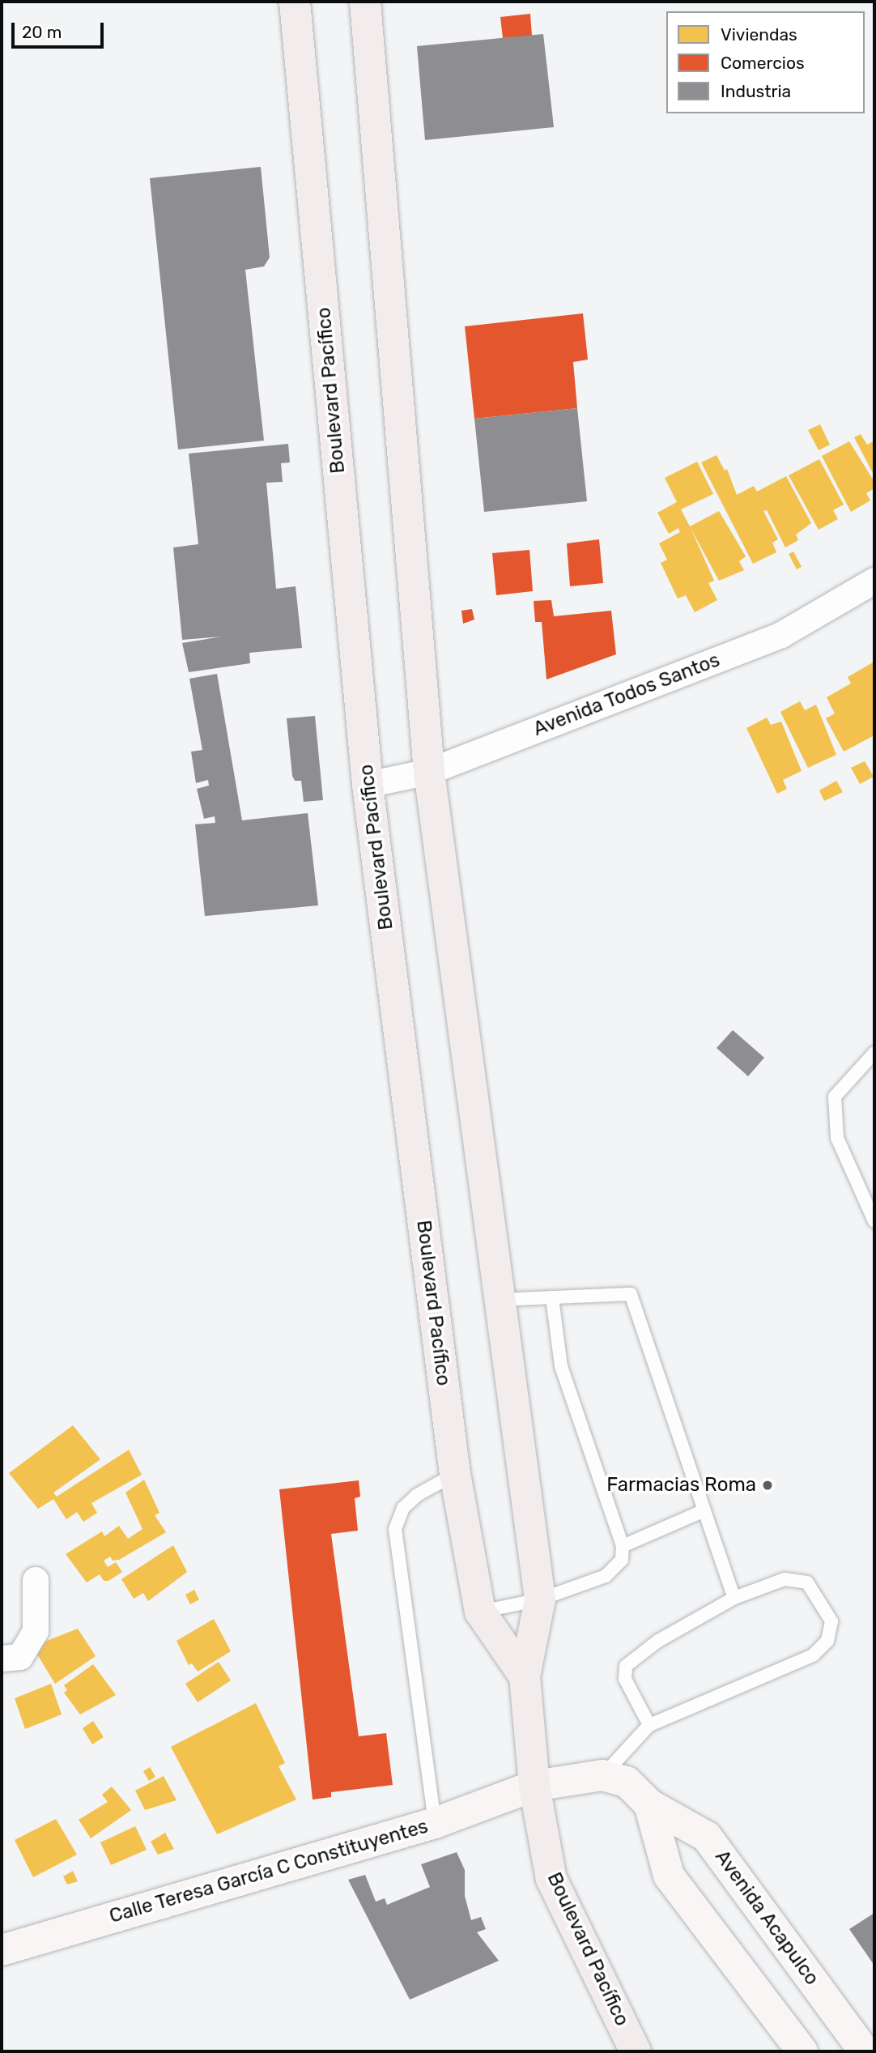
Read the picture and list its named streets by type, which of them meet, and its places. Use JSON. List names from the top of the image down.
{
  "streets": {
    "main road": ["Boulevard Pacífico", "Calle Teresa García C Constituyentes", "Avenida Acapulco"],
    "street": ["Avenida Todos Santos"]
  },
  "crossings": [
    ["Boulevard Pacífico", "Avenida Todos Santos"],
    ["Boulevard Pacífico", "Calle Teresa García C Constituyentes"],
    ["Boulevard Pacífico", "Avenida Acapulco"],
    ["Calle Teresa García C Constituyentes", "Avenida Acapulco"]
  ],
  "places": ["Farmacias Roma"],
  "legend": ["Viviendas", "Comercios", "Industria"],
  "scale_bar": "20 m"
}
